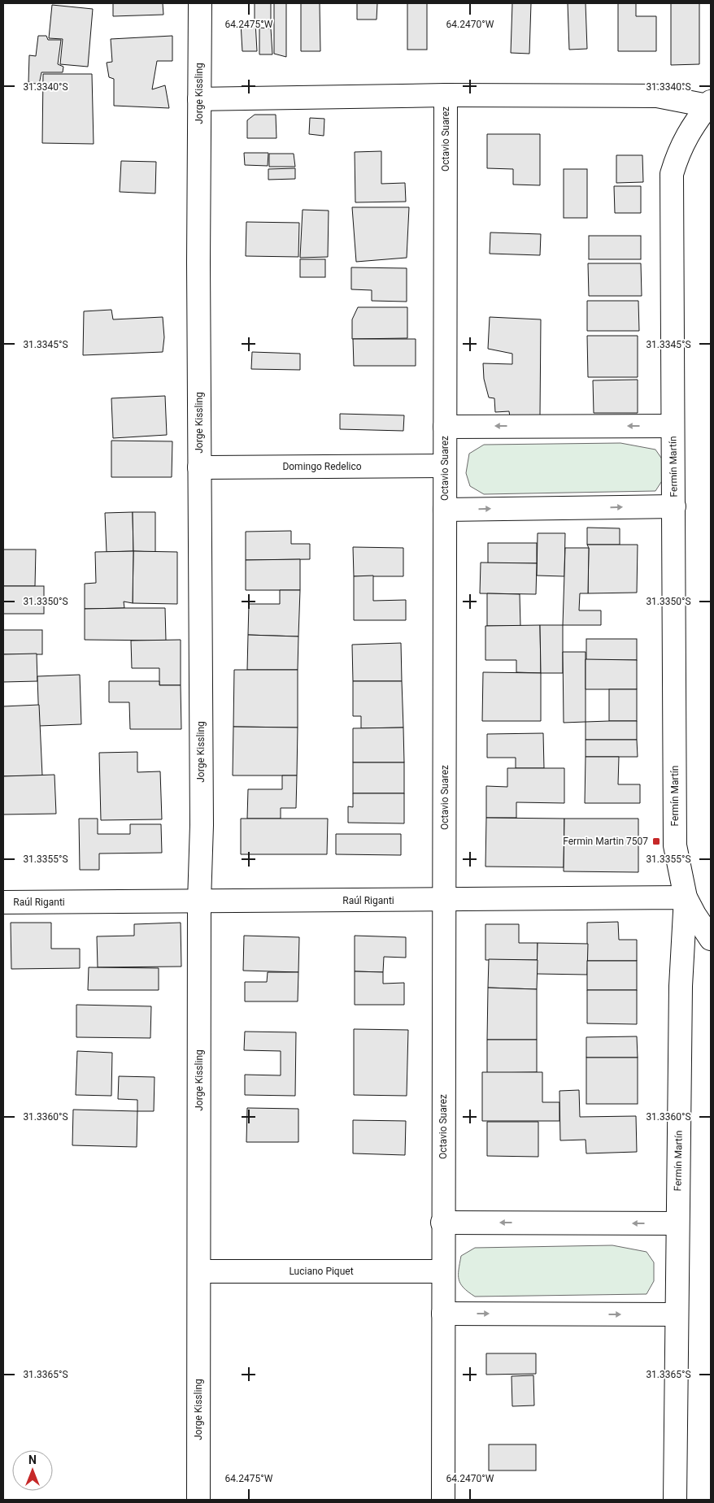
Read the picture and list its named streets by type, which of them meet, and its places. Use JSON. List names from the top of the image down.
{
  "streets": {
    "street": [
      "Jorge Kissling",
      "Octavio Suarez",
      "Domingo Redelico",
      "Fermín Martín",
      "Raúl Riganti",
      "Luciano Piquet"
    ]
  },
  "crossings": [
    ["Jorge Kissling", "Domingo Redelico"],
    ["Jorge Kissling", "Raúl Riganti"],
    ["Jorge Kissling", "Luciano Piquet"],
    ["Octavio Suarez", "Domingo Redelico"],
    ["Octavio Suarez", "Raúl Riganti"],
    ["Octavio Suarez", "Luciano Piquet"],
    ["Fermín Martín", "Raúl Riganti"]
  ],
  "places": {
    "transit": ["Fermin Martin 7507"]
  },
  "north": "top",
  "coordinates": [
    "64.2475°W",
    "64.2470°W",
    "31.3340°S",
    "31.3345°S",
    "31.3350°S",
    "31.3355°S",
    "31.3360°S",
    "31.3365°S"
  ]
}
